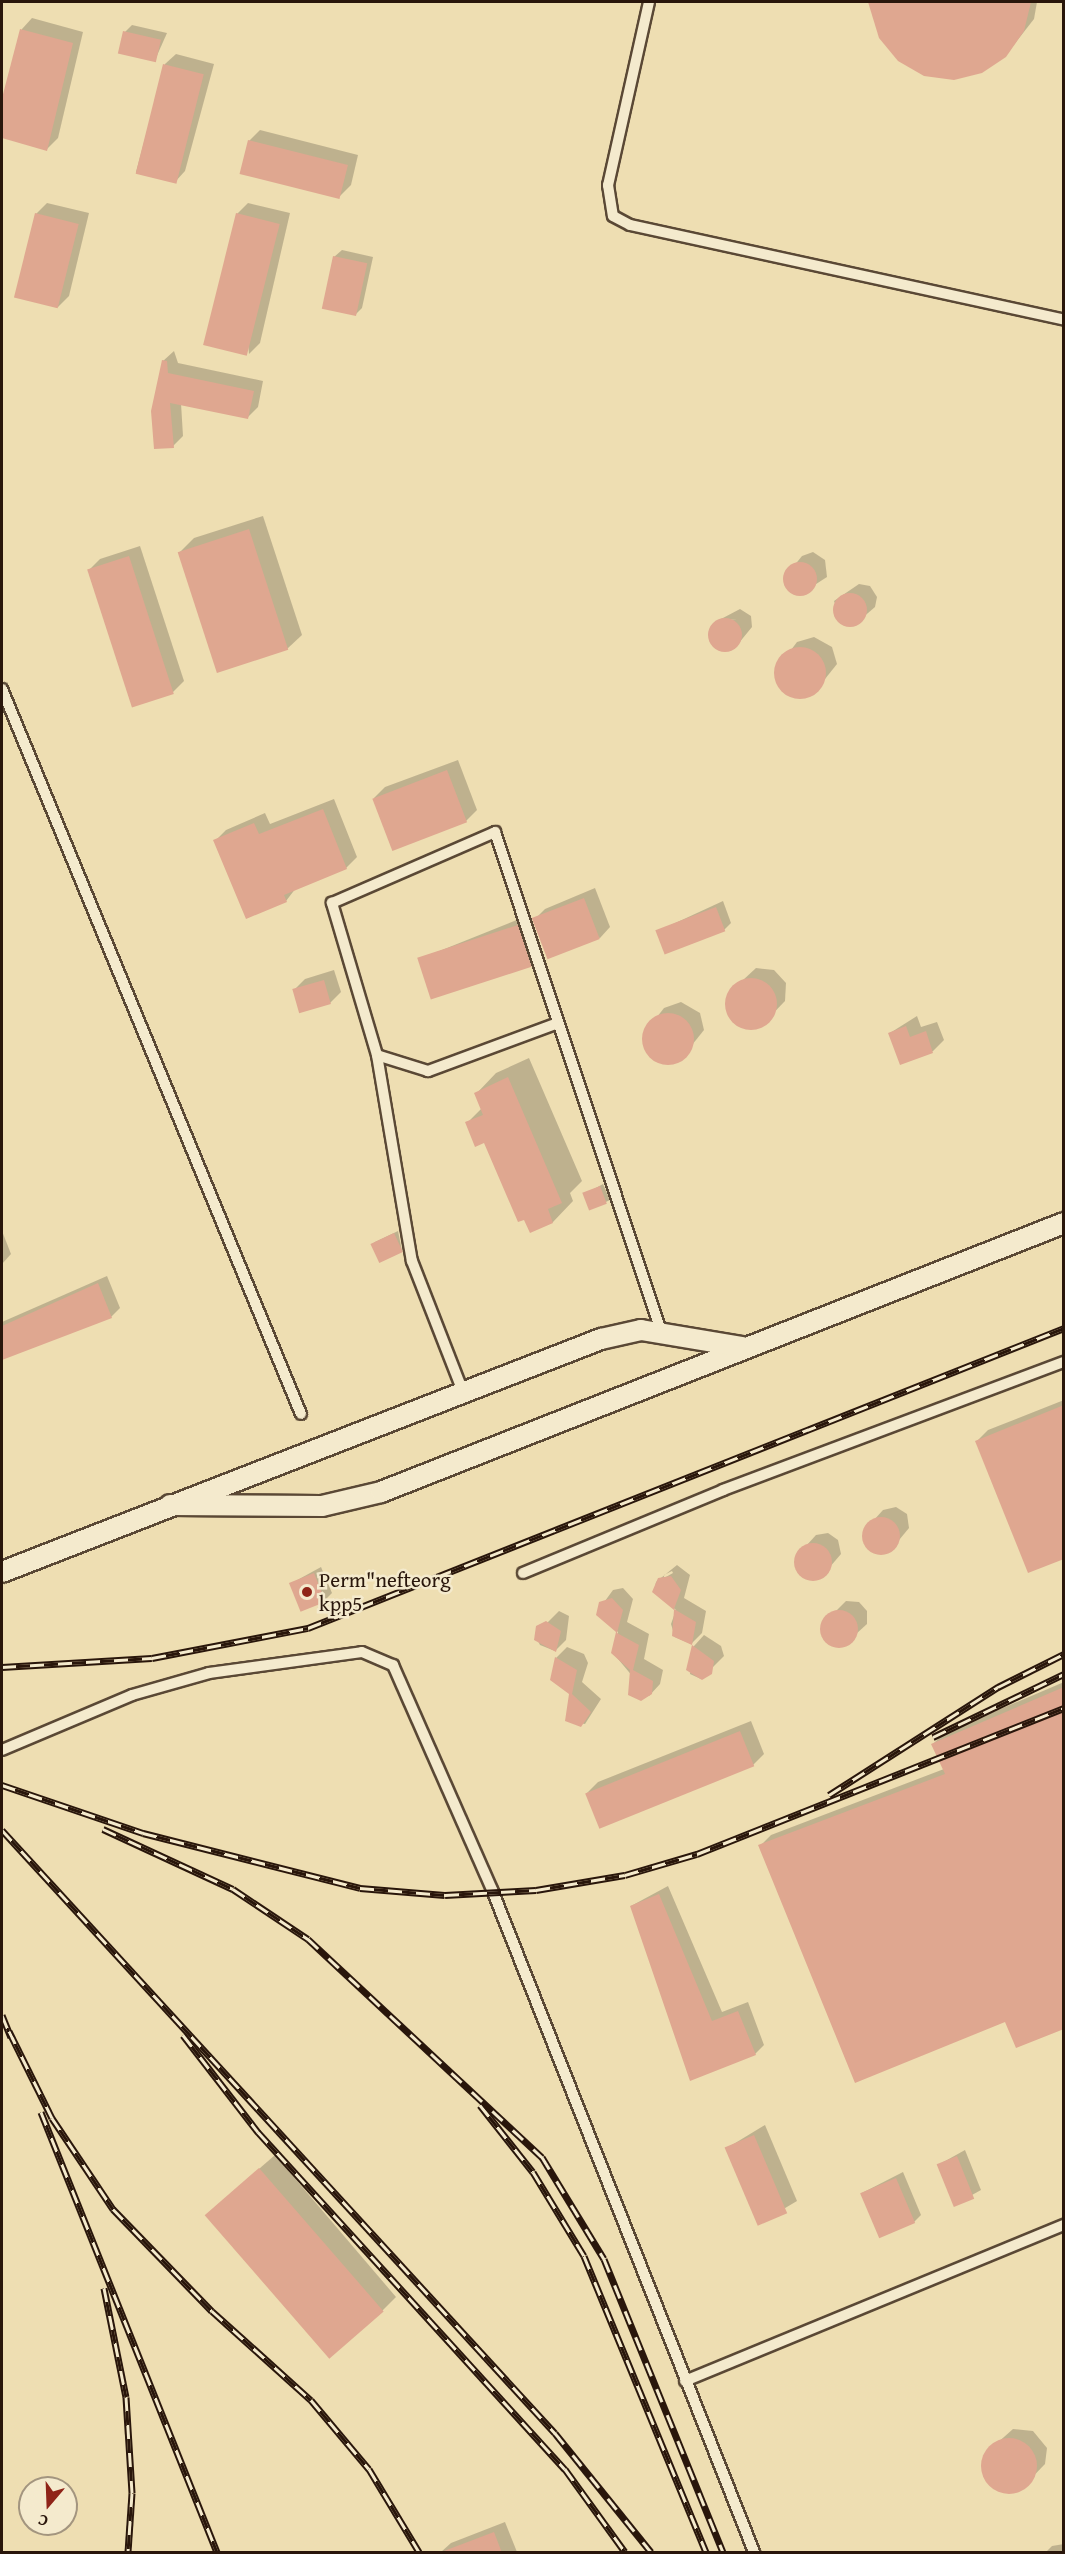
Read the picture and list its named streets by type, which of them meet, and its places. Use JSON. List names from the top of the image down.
{
  "places": ["Perm\"nefteorg kpp5"],
  "north": "bottom"
}
